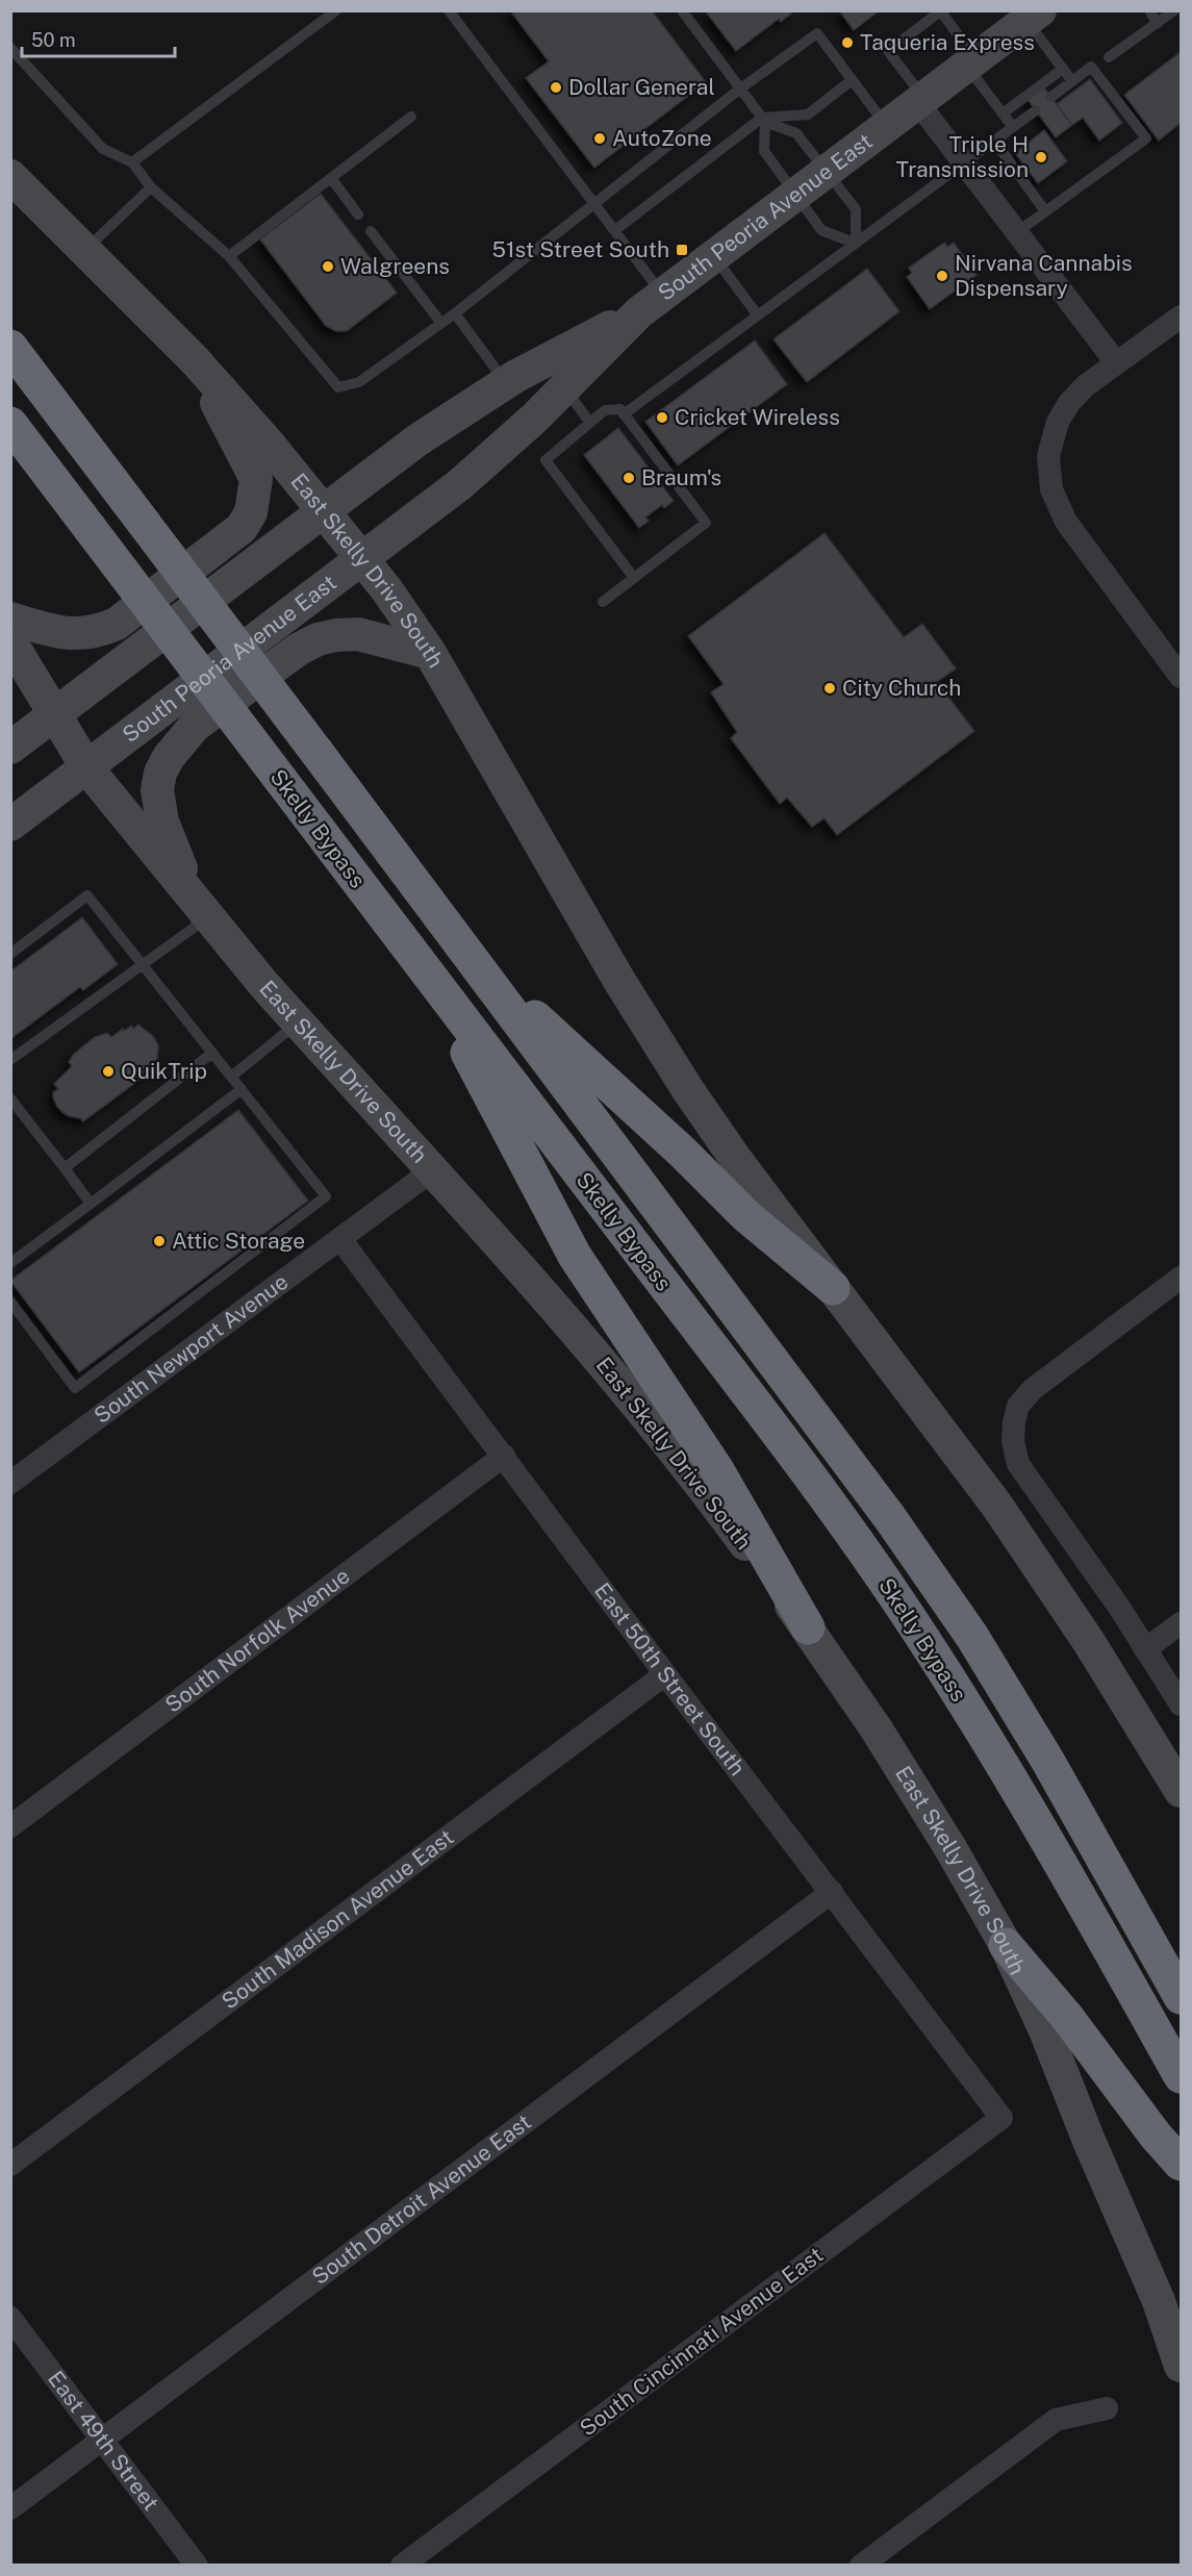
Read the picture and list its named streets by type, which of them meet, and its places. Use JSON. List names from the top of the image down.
{
  "streets": {
    "highway": ["Skelly Bypass"],
    "main road": ["South Peoria Avenue East", "East Skelly Drive South"],
    "street": [
      "South Newport Avenue",
      "South Norfolk Avenue",
      "East 50th Street South",
      "South Madison Avenue East",
      "South Detroit Avenue East",
      "South Cincinnati Avenue East",
      "East 49th Street"
    ]
  },
  "crossings": [
    ["South Peoria Avenue East", "East Skelly Drive South"],
    ["East Skelly Drive South", "South Newport Avenue"],
    ["South Newport Avenue", "East 50th Street South"],
    ["South Norfolk Avenue", "East 50th Street South"],
    ["East 50th Street South", "South Madison Avenue East"],
    ["East 50th Street South", "South Detroit Avenue East"],
    ["East 50th Street South", "South Cincinnati Avenue East"],
    ["South Detroit Avenue East", "East 49th Street"]
  ],
  "places": {
    "other": [
      "Taqueria Express",
      "Dollar General",
      "AutoZone",
      "Triple H Transmission",
      "Walgreens",
      "Nirvana Cannabis Dispensary",
      "Cricket Wireless",
      "Braum's",
      "City Church",
      "QuikTrip",
      "Attic Storage"
    ],
    "transit": ["51st Street South"]
  },
  "scale_bar": "50 m"
}
